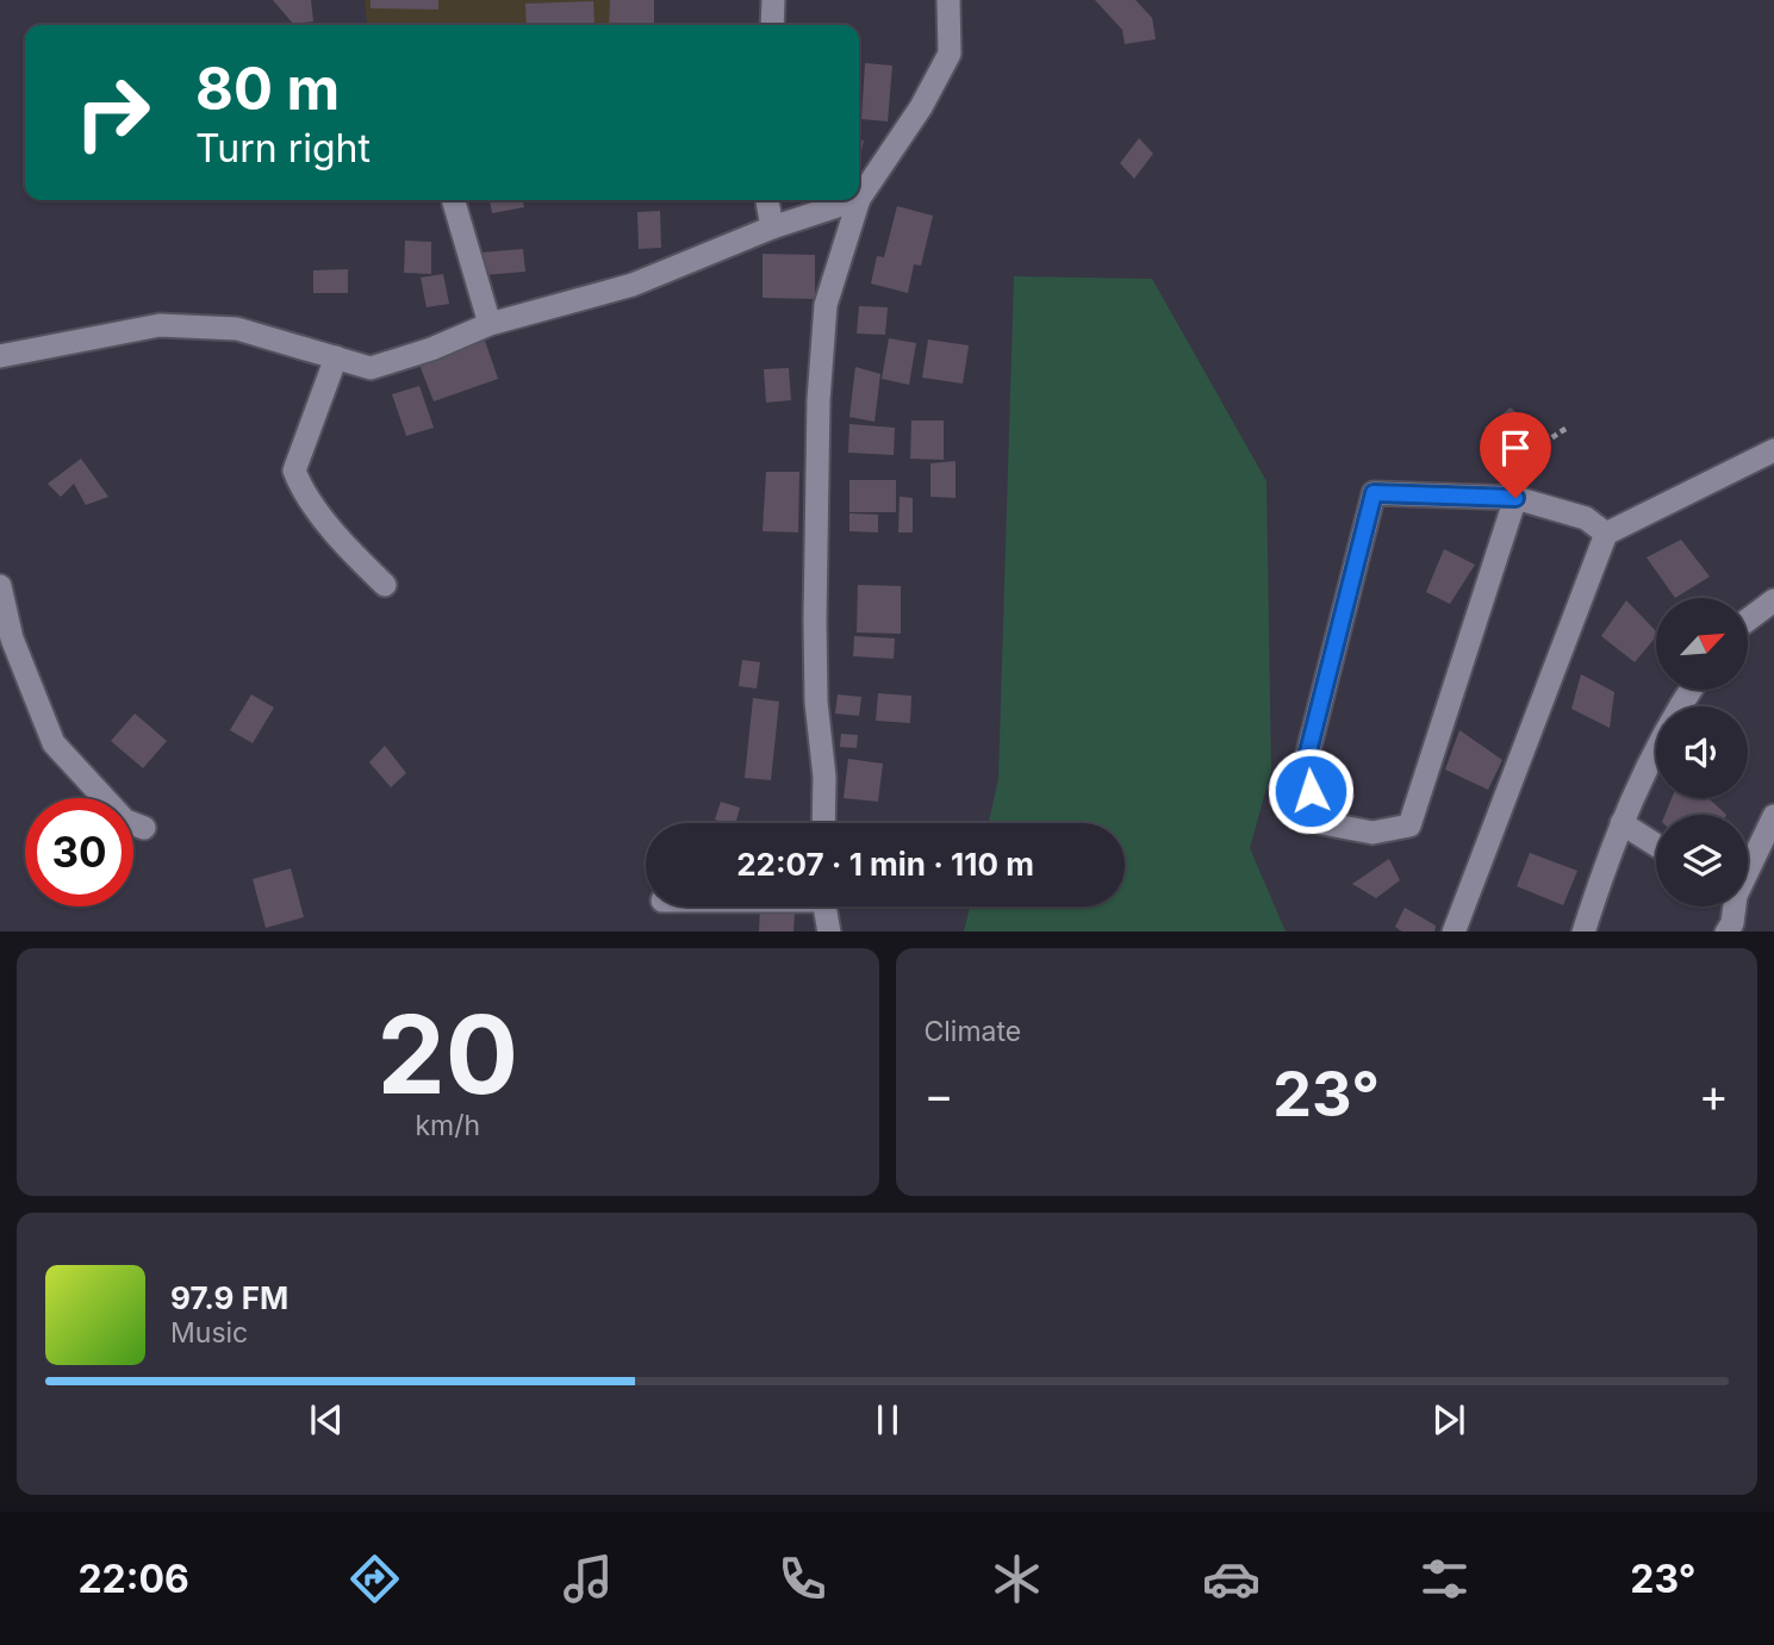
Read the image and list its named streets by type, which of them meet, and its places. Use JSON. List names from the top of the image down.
{
  "north": "top right",
  "page": {
    "turn": ["80 m", "Turn right"],
    "limit": "30",
    "trip": "22:07 · 1 min · 110 m",
    "tile": [
      ["20", "km/h"],
      "Climate"
    ],
    "heat": ["−", "23°", "+"],
    "song": ["97.9 FM", "Music"],
    "tabs": ["22:06", "23°"]
  }
}
